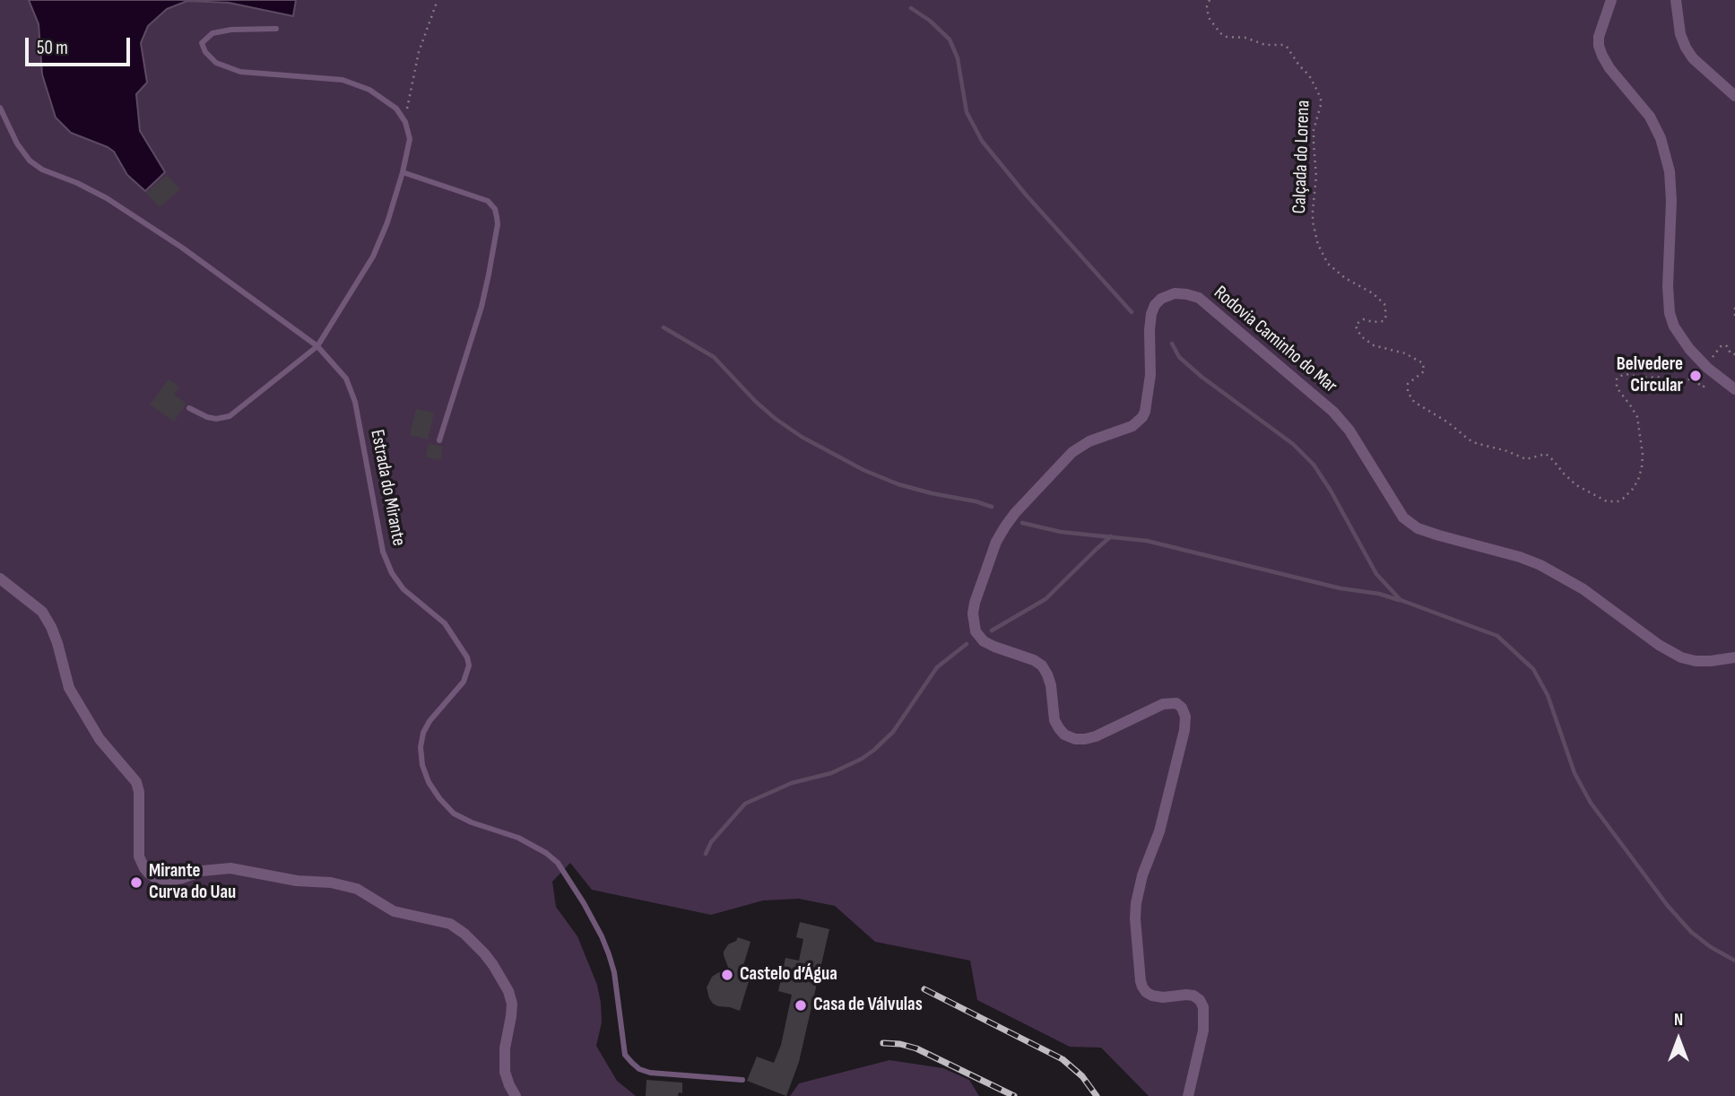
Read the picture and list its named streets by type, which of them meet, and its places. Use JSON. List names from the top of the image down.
{
  "streets": {
    "street": ["Rodovia Caminho do Mar"],
    "lane": ["Estrada do Mirante"],
    "path": ["Calçada do Lorena"]
  },
  "places": [
    "Belvedere Circular",
    "Mirante Curva do Uau",
    "Castelo d’Água",
    "Casa de Válvulas"
  ],
  "scale_bar": "50 m",
  "north": "top"
}
